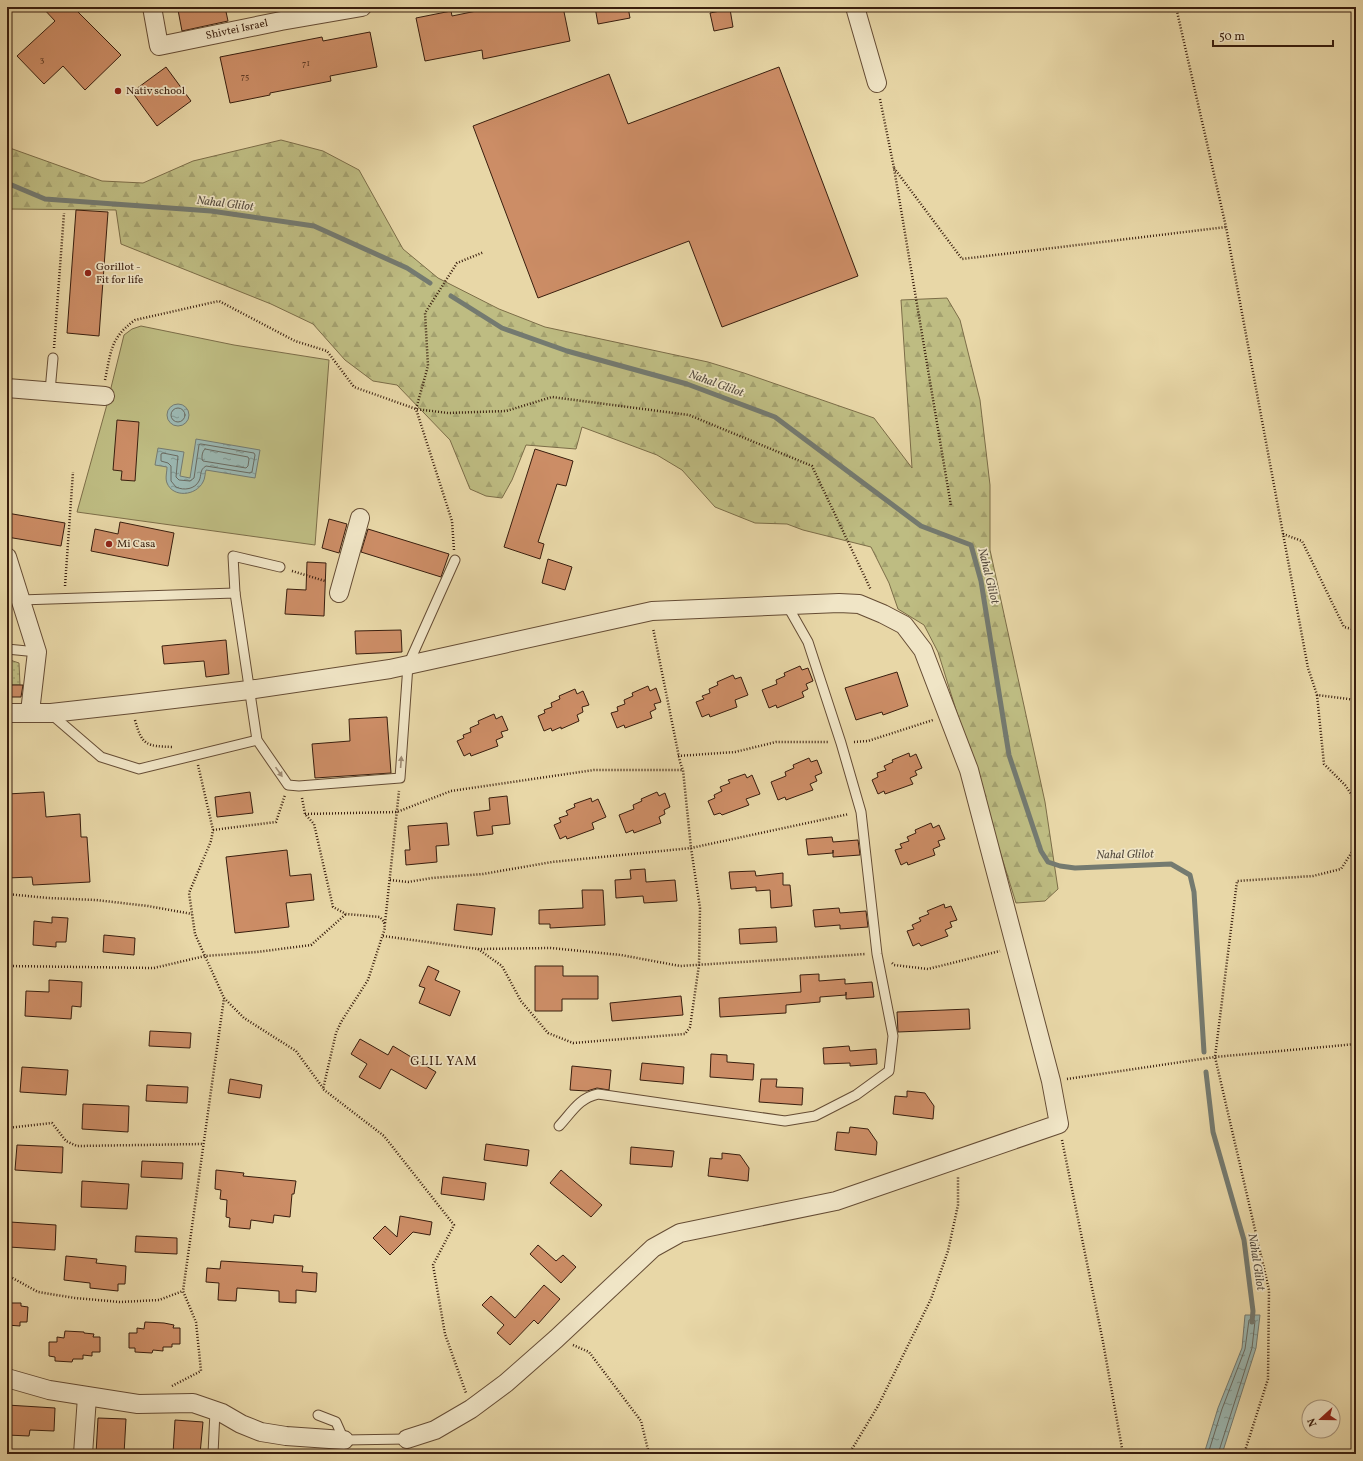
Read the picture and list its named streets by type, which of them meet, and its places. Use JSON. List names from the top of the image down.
{
  "streets": {
    "street": ["Shivtei Israel"]
  },
  "districts": ["GLIL YAM"],
  "water": ["Nahal Glilot"],
  "places": ["Nativ school", "Gorillot - Fit for life", "Mi Casa"],
  "house_numbers": ["3", "71", "75"],
  "scale_bar": "50 m",
  "north": "left"
}
